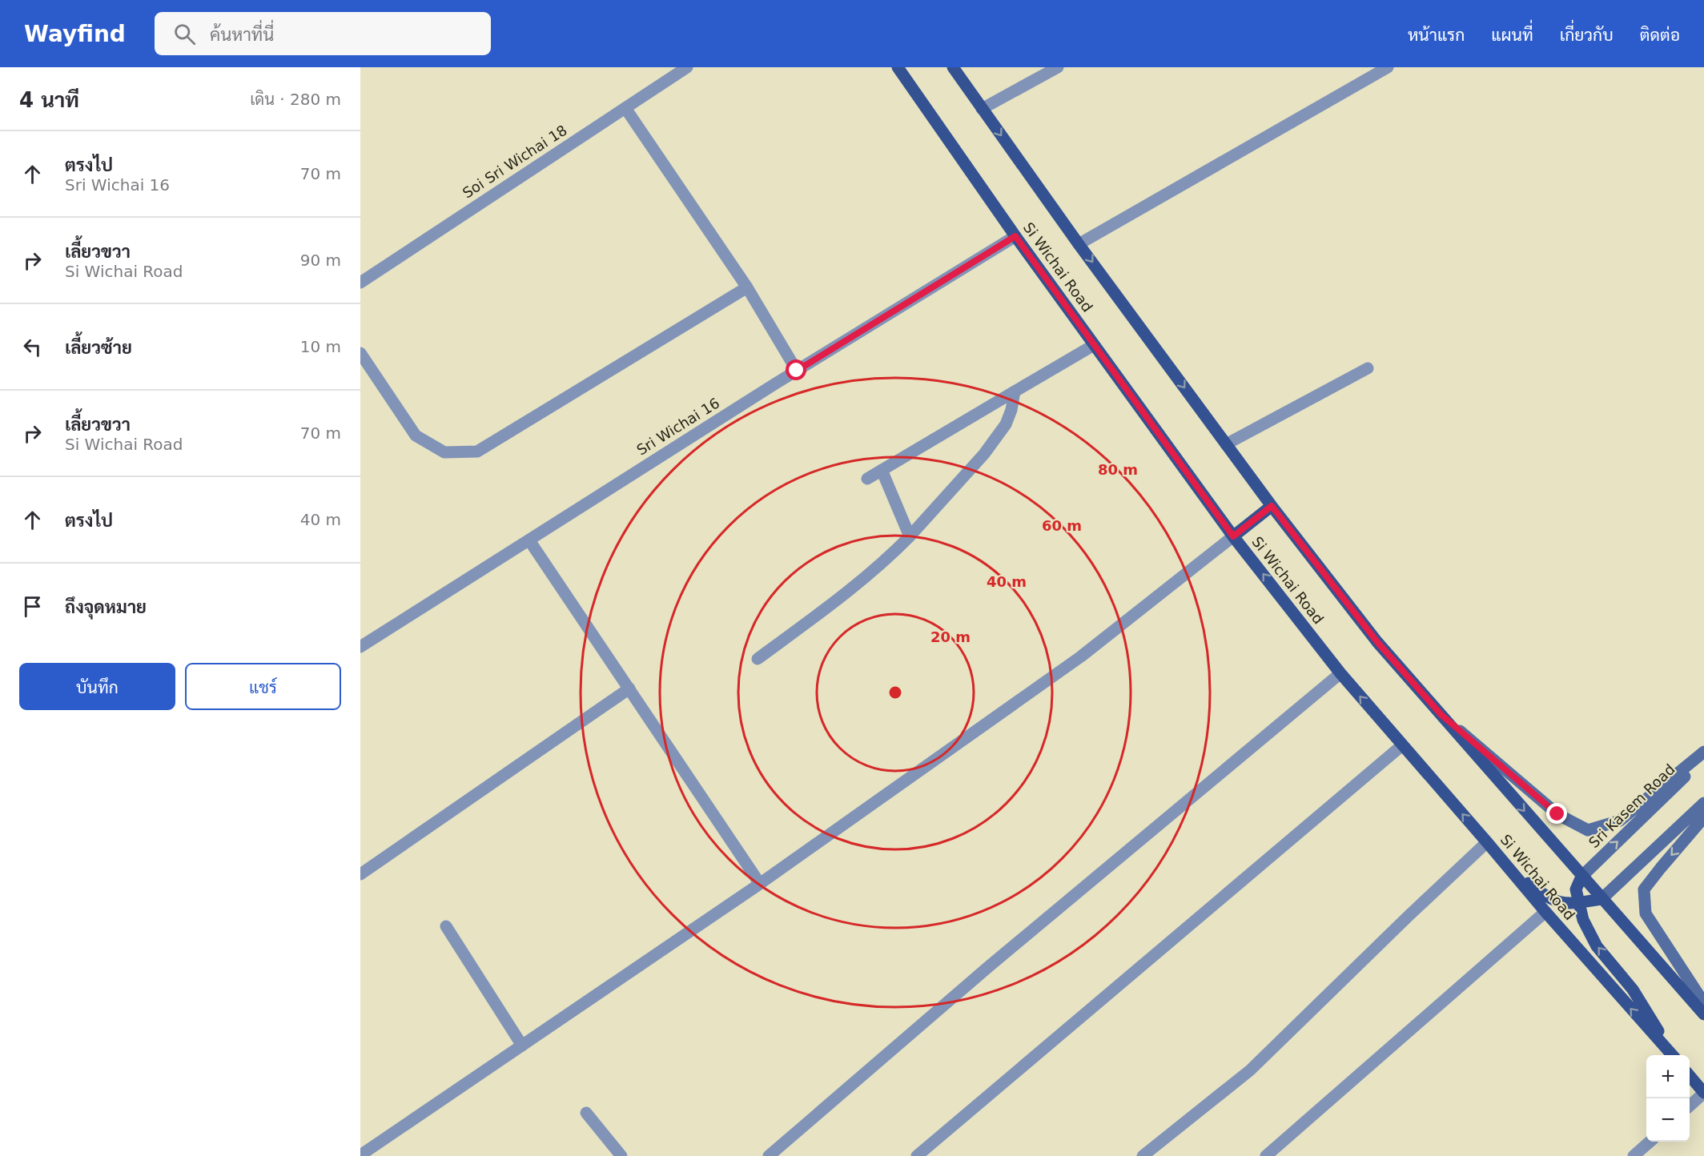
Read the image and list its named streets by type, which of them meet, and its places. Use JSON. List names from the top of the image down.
{
  "streets": {
    "main road": ["Si Wichai Road", "Sri Kasem Road"],
    "street": ["Soi Sri Wichai 18", "Sri Wichai 16"]
  },
  "crossings": [
    ["Si Wichai Road", "Sri Wichai 16"]
  ],
  "page": {
    "header": "Wayfind",
    "search": "ค้นหาที่นี่",
    "nav": [
      "หน้าแรก",
      "แผนที่",
      "เกี่ยวกับ",
      "ติดต่อ"
    ],
    "heading": ["4 นาที", "เดิน · 280 m"],
    "list": [
      ["ตรงไป", "Sri Wichai 16", "70 m"],
      ["เลี้ยวขวา", "Si Wichai Road", "90 m"],
      ["เลี้ยวซ้าย", "10 m"],
      ["เลี้ยวขวา", "Si Wichai Road", "70 m"],
      ["ตรงไป", "40 m"],
      "ถึงจุดหมาย"
    ],
    "buttons": ["บันทึก", "แชร์"],
    "map_buttons": ["+", "−"]
  },
  "rings": [
    "80 m",
    "60 m",
    "40 m",
    "20 m"
  ]
}
